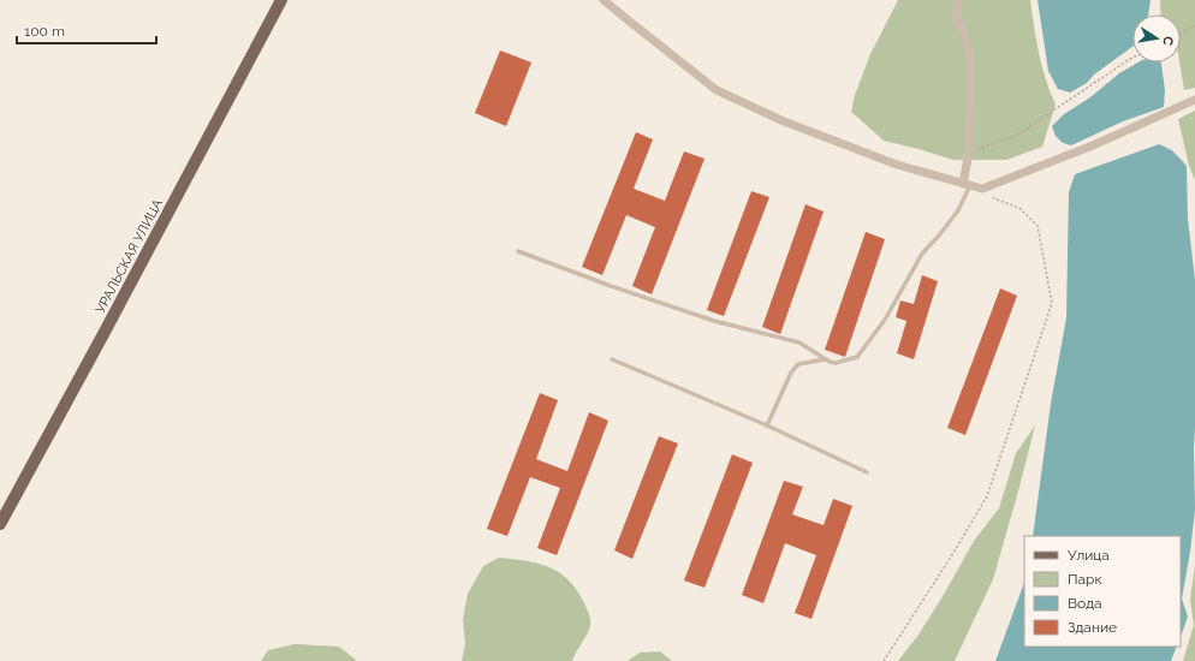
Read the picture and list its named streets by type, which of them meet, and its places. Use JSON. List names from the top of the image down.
{
  "streets": {
    "main road": ["УРАЛЬСКАЯ УЛИЦА"]
  },
  "legend": [
    "Улица",
    "Парк",
    "Вода",
    "Здание"
  ],
  "scale_bar": "100 m",
  "north": "right"
}
